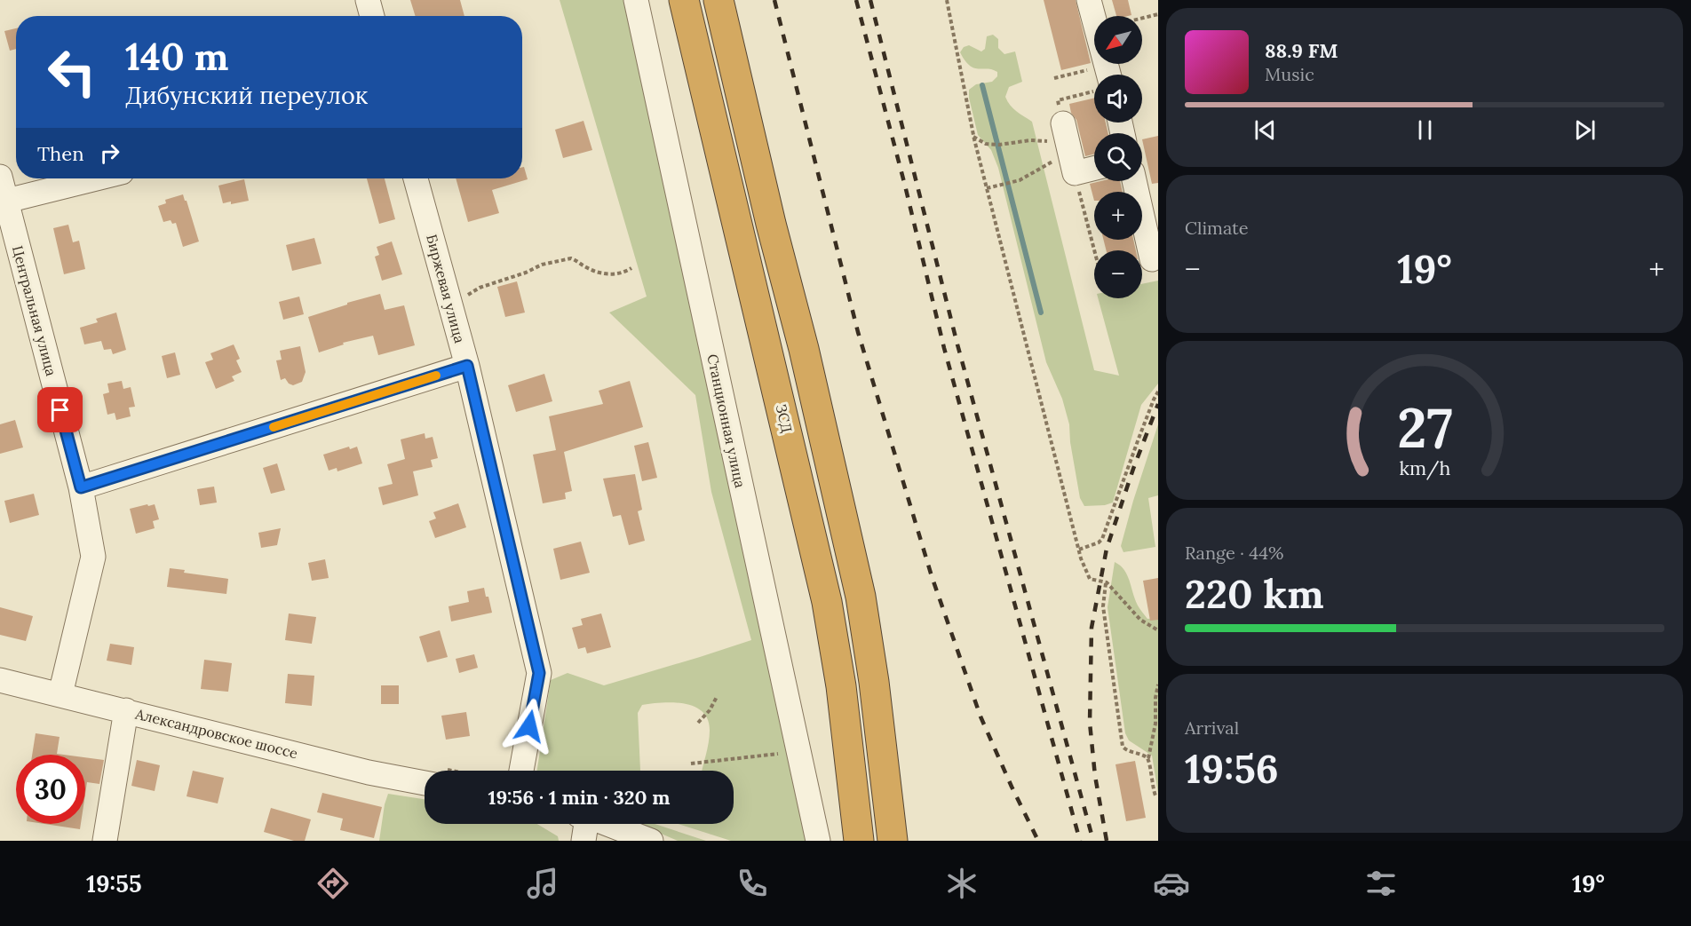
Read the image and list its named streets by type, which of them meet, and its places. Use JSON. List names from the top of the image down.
{
  "streets": {
    "highway": ["ЗСД"],
    "street": [
      "Биржевая улица",
      "Центральная улица",
      "Станционная улица",
      "Александровское шоссе"
    ]
  },
  "crossings": [
    ["Центральная улица", "Александровское шоссе"]
  ],
  "north": "bottom left",
  "page": {
    "map_buttons": ["+", "−"],
    "turn": ["140 m", "Дибунский переулок"],
    "song": ["88.9 FM", "Music"],
    "then": "Then",
    "tile": [
      "Climate",
      ["Range · 44%", "220 km"],
      ["Arrival", "19:56"]
    ],
    "heat": ["−", "19°", "+"],
    "limit": "30",
    "trip": "19:56 · 1 min · 320 m",
    "tabs": ["19:55", "19°"],
    "gauge": ["27", "km/h"]
  }
}
